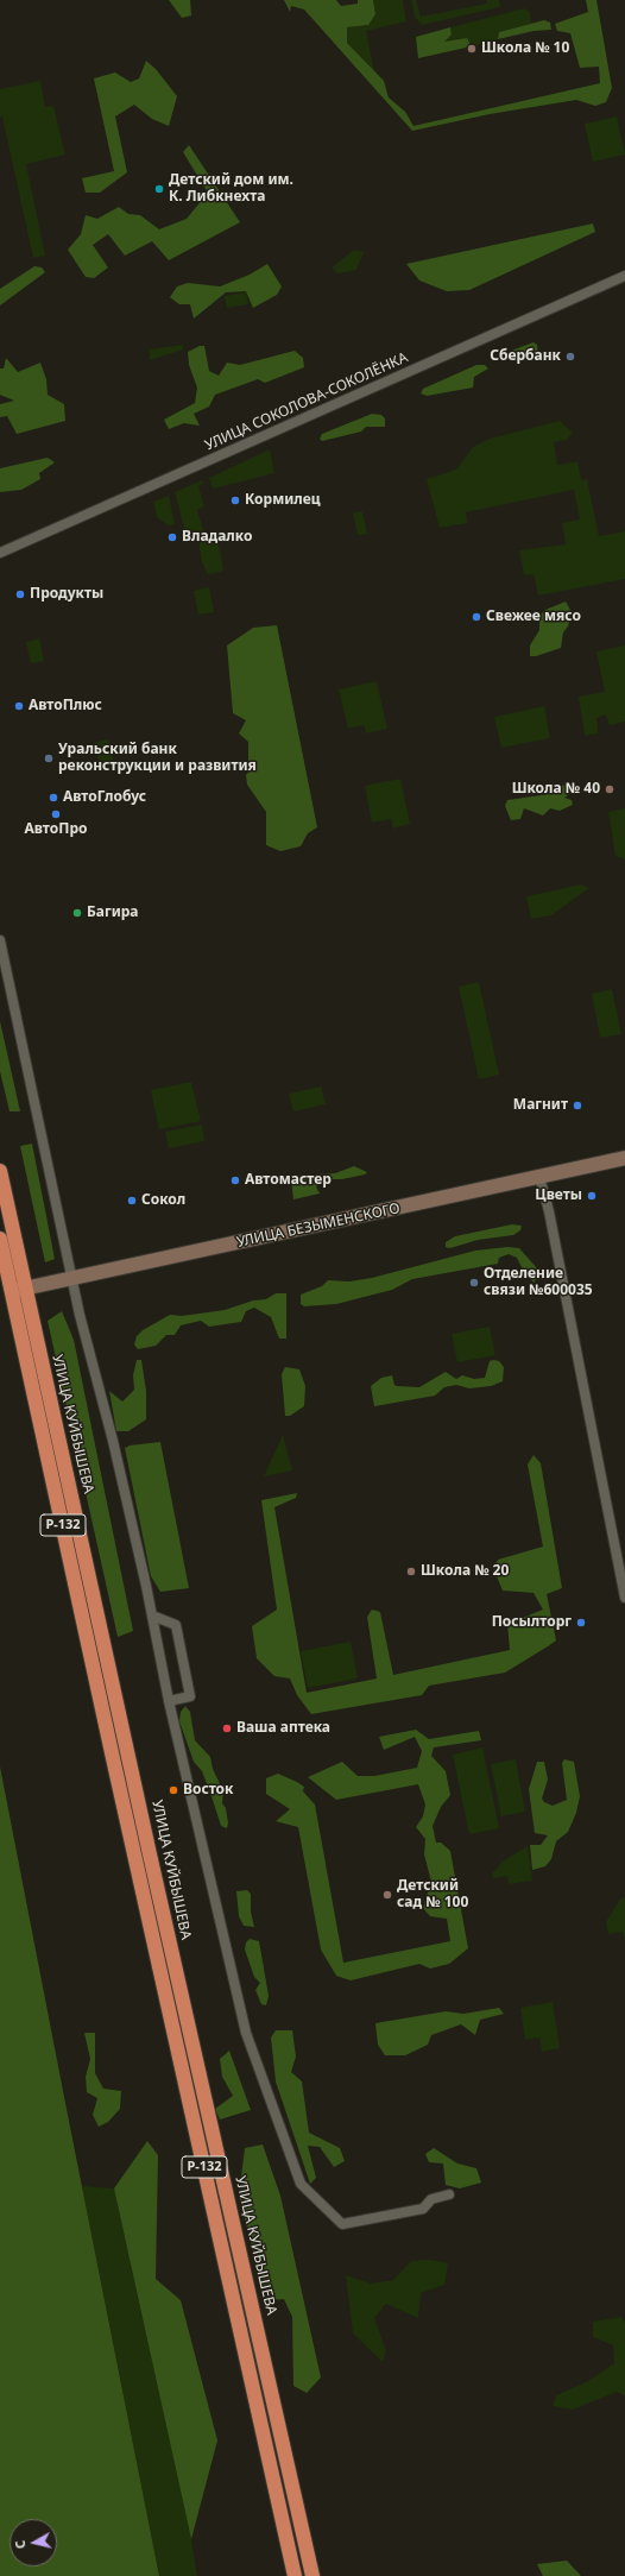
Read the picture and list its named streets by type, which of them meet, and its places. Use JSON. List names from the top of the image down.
{
  "streets": {
    "highway": ["УЛИЦА КУЙБЫШЕВА", "Р-132"],
    "main road": ["УЛИЦА БЕЗЫМЕНСКОГО"],
    "street": ["УЛИЦА СОКОЛОВА-СОКОЛЁНКА"]
  },
  "crossings": [
    ["УЛИЦА БЕЗЫМЕНСКОГО", "УЛИЦА КУЙБЫШЕВА"]
  ],
  "places": [
    "Школа № 10",
    "Детский дом им. К. Либкнехта",
    "Сбербанк",
    "Кормилец",
    "Владалко",
    "Продукты",
    "Свежее мясо",
    "АвтоПлюс",
    "Уральский банк реконструкции и развития",
    "Школа № 40",
    "АвтоГлобус",
    "АвтоПро",
    "Багира",
    "Магнит",
    "Автомастер",
    "Цветы",
    "Сокол",
    "Отделение связи №600035",
    "Школа № 20",
    "Посылторг",
    "Ваша аптека",
    "Восток",
    "Детский сад № 100"
  ],
  "north": "left"
}
